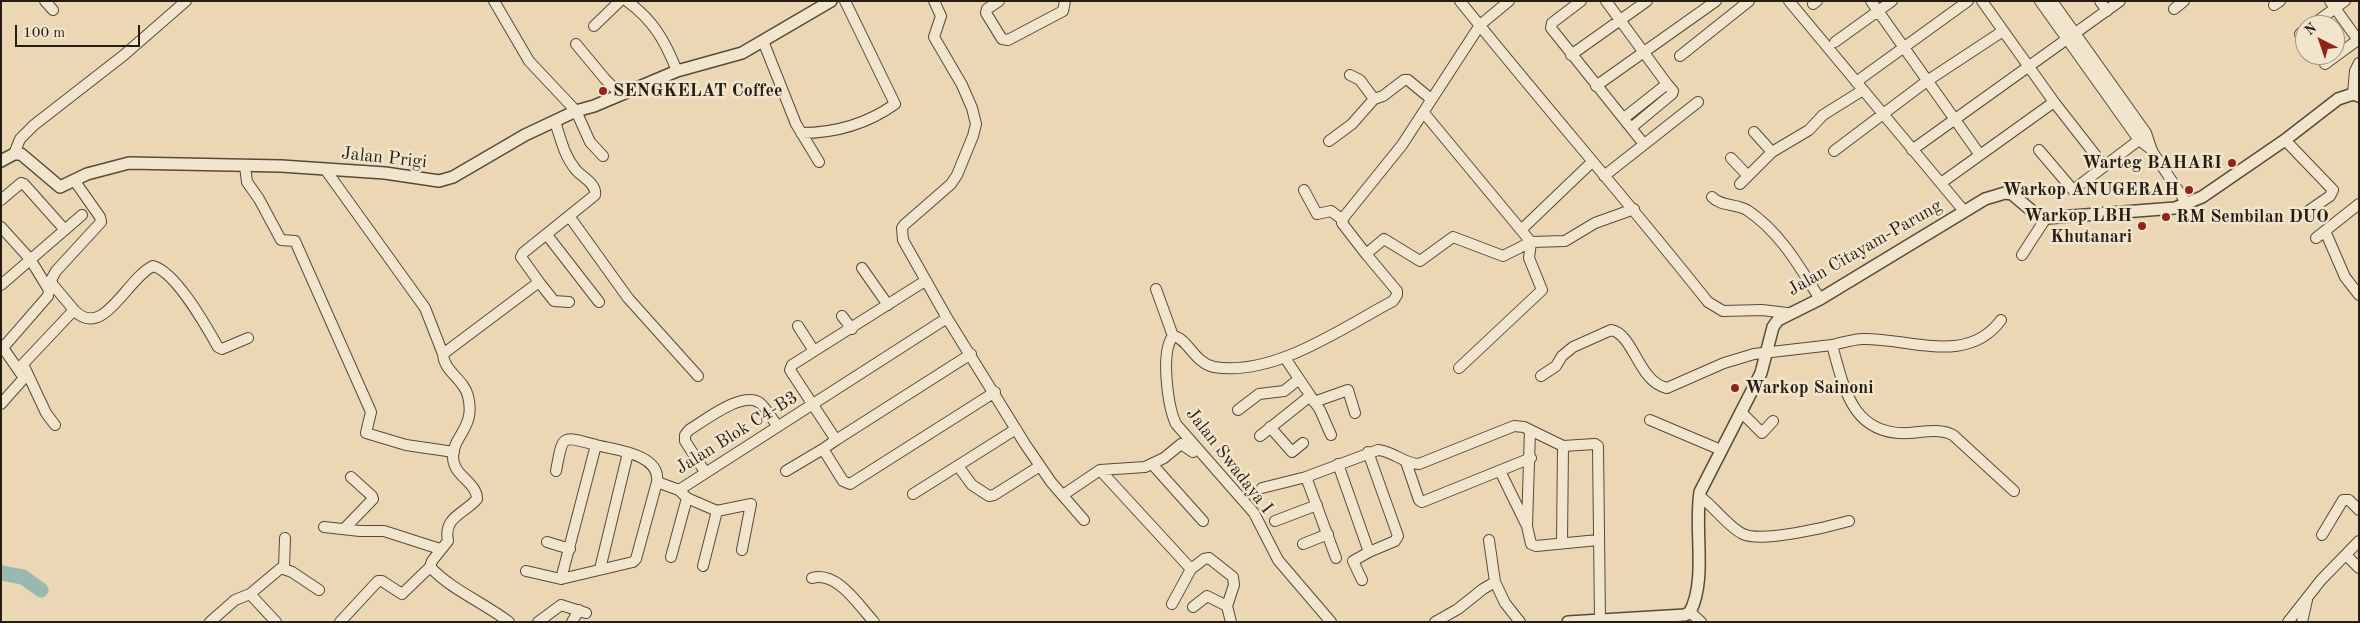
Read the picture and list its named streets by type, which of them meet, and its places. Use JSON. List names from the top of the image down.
{
  "streets": {
    "street": [
      "Jalan Prigi",
      "Jalan Citayam-Parung",
      "Jalan Blok C4-B3",
      "Jalan Swadaya I"
    ]
  },
  "places": [
    "SENGKELAT Coffee",
    "Warteg BAHARI",
    "Warkop ANUGERAH",
    "RM Sembilan DUO",
    "Warkop LBH Khutanari",
    "Warkop Sainoni"
  ],
  "scale_bar": "100 m",
  "north": "top left"
}
